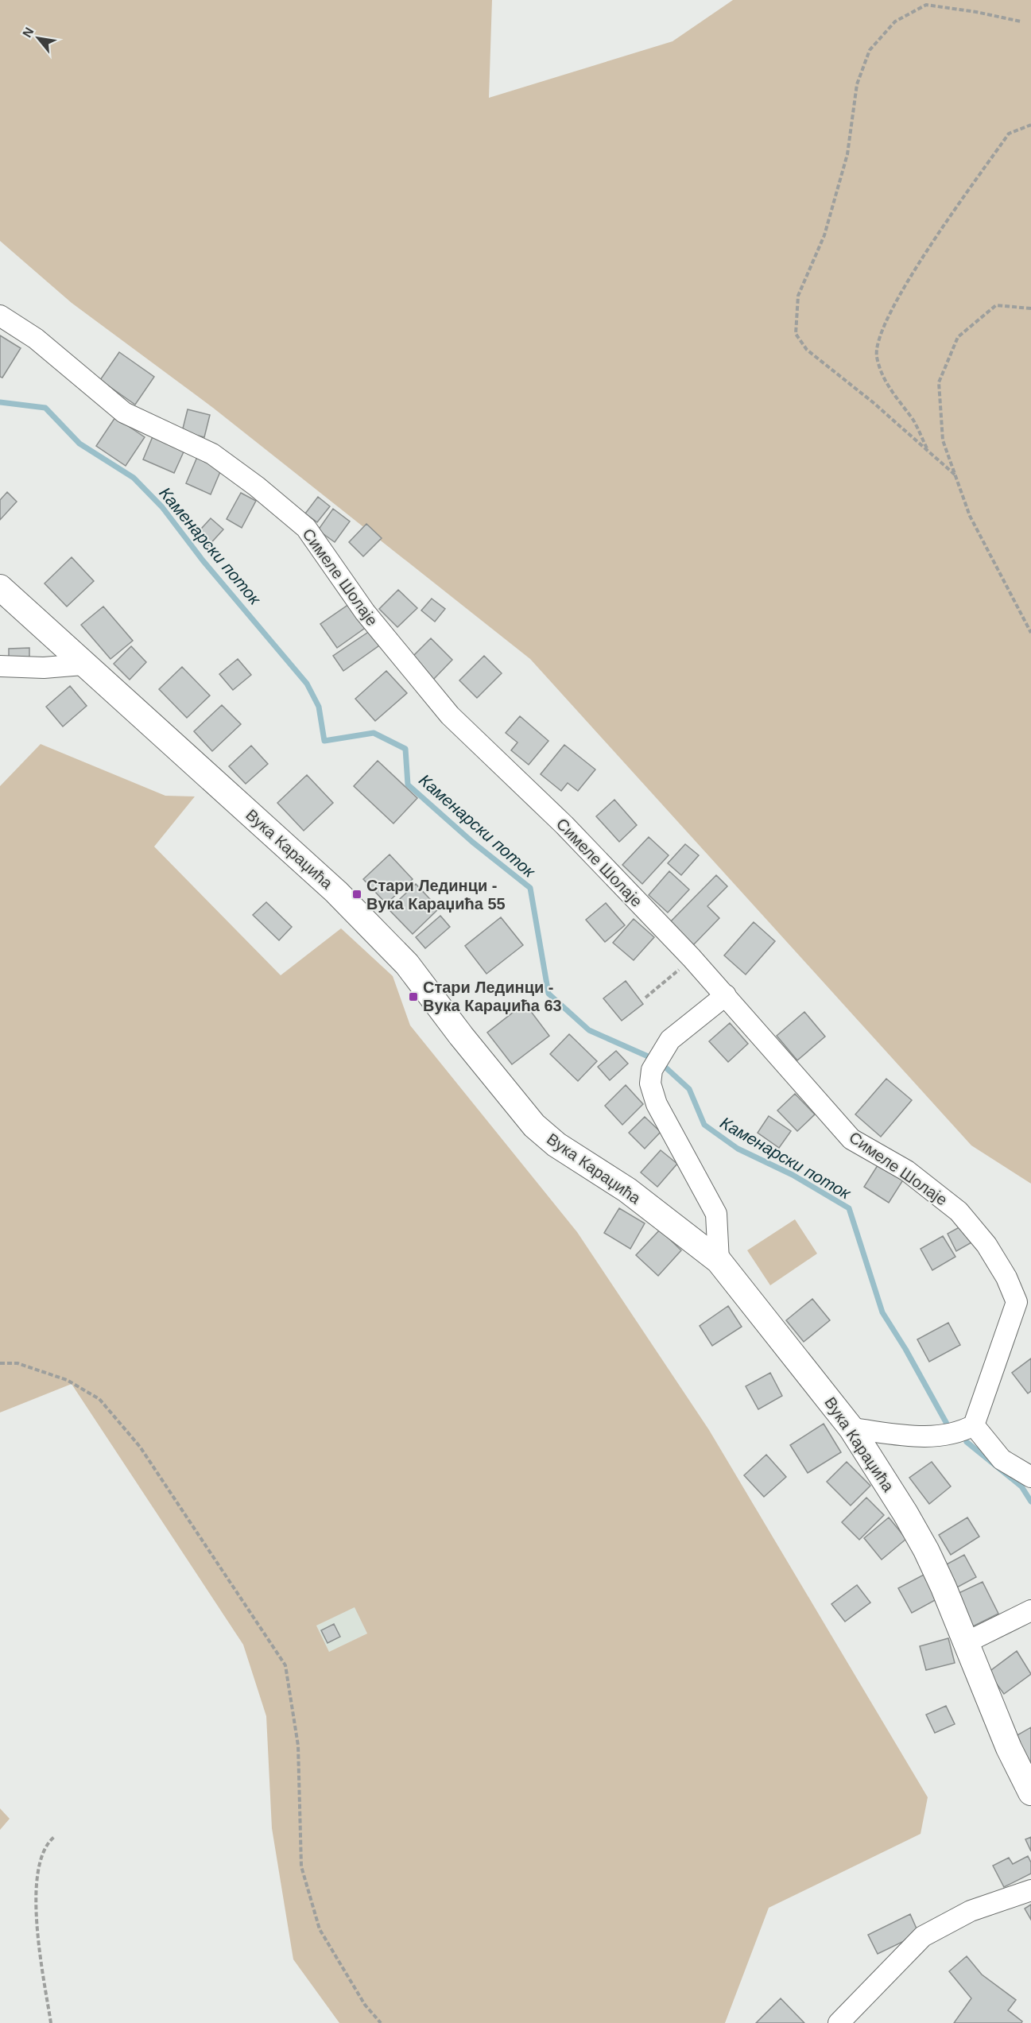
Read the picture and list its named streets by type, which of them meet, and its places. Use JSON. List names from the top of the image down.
{
  "streets": {
    "street": ["Симеле Шолаје", "Вука Караџића"]
  },
  "water": ["Каменарски поток"],
  "places": {
    "transit": ["Стари Лединци - Вука Караџића 55", "Стари Лединци - Вука Караџића 63"]
  },
  "north": "top left"
}
